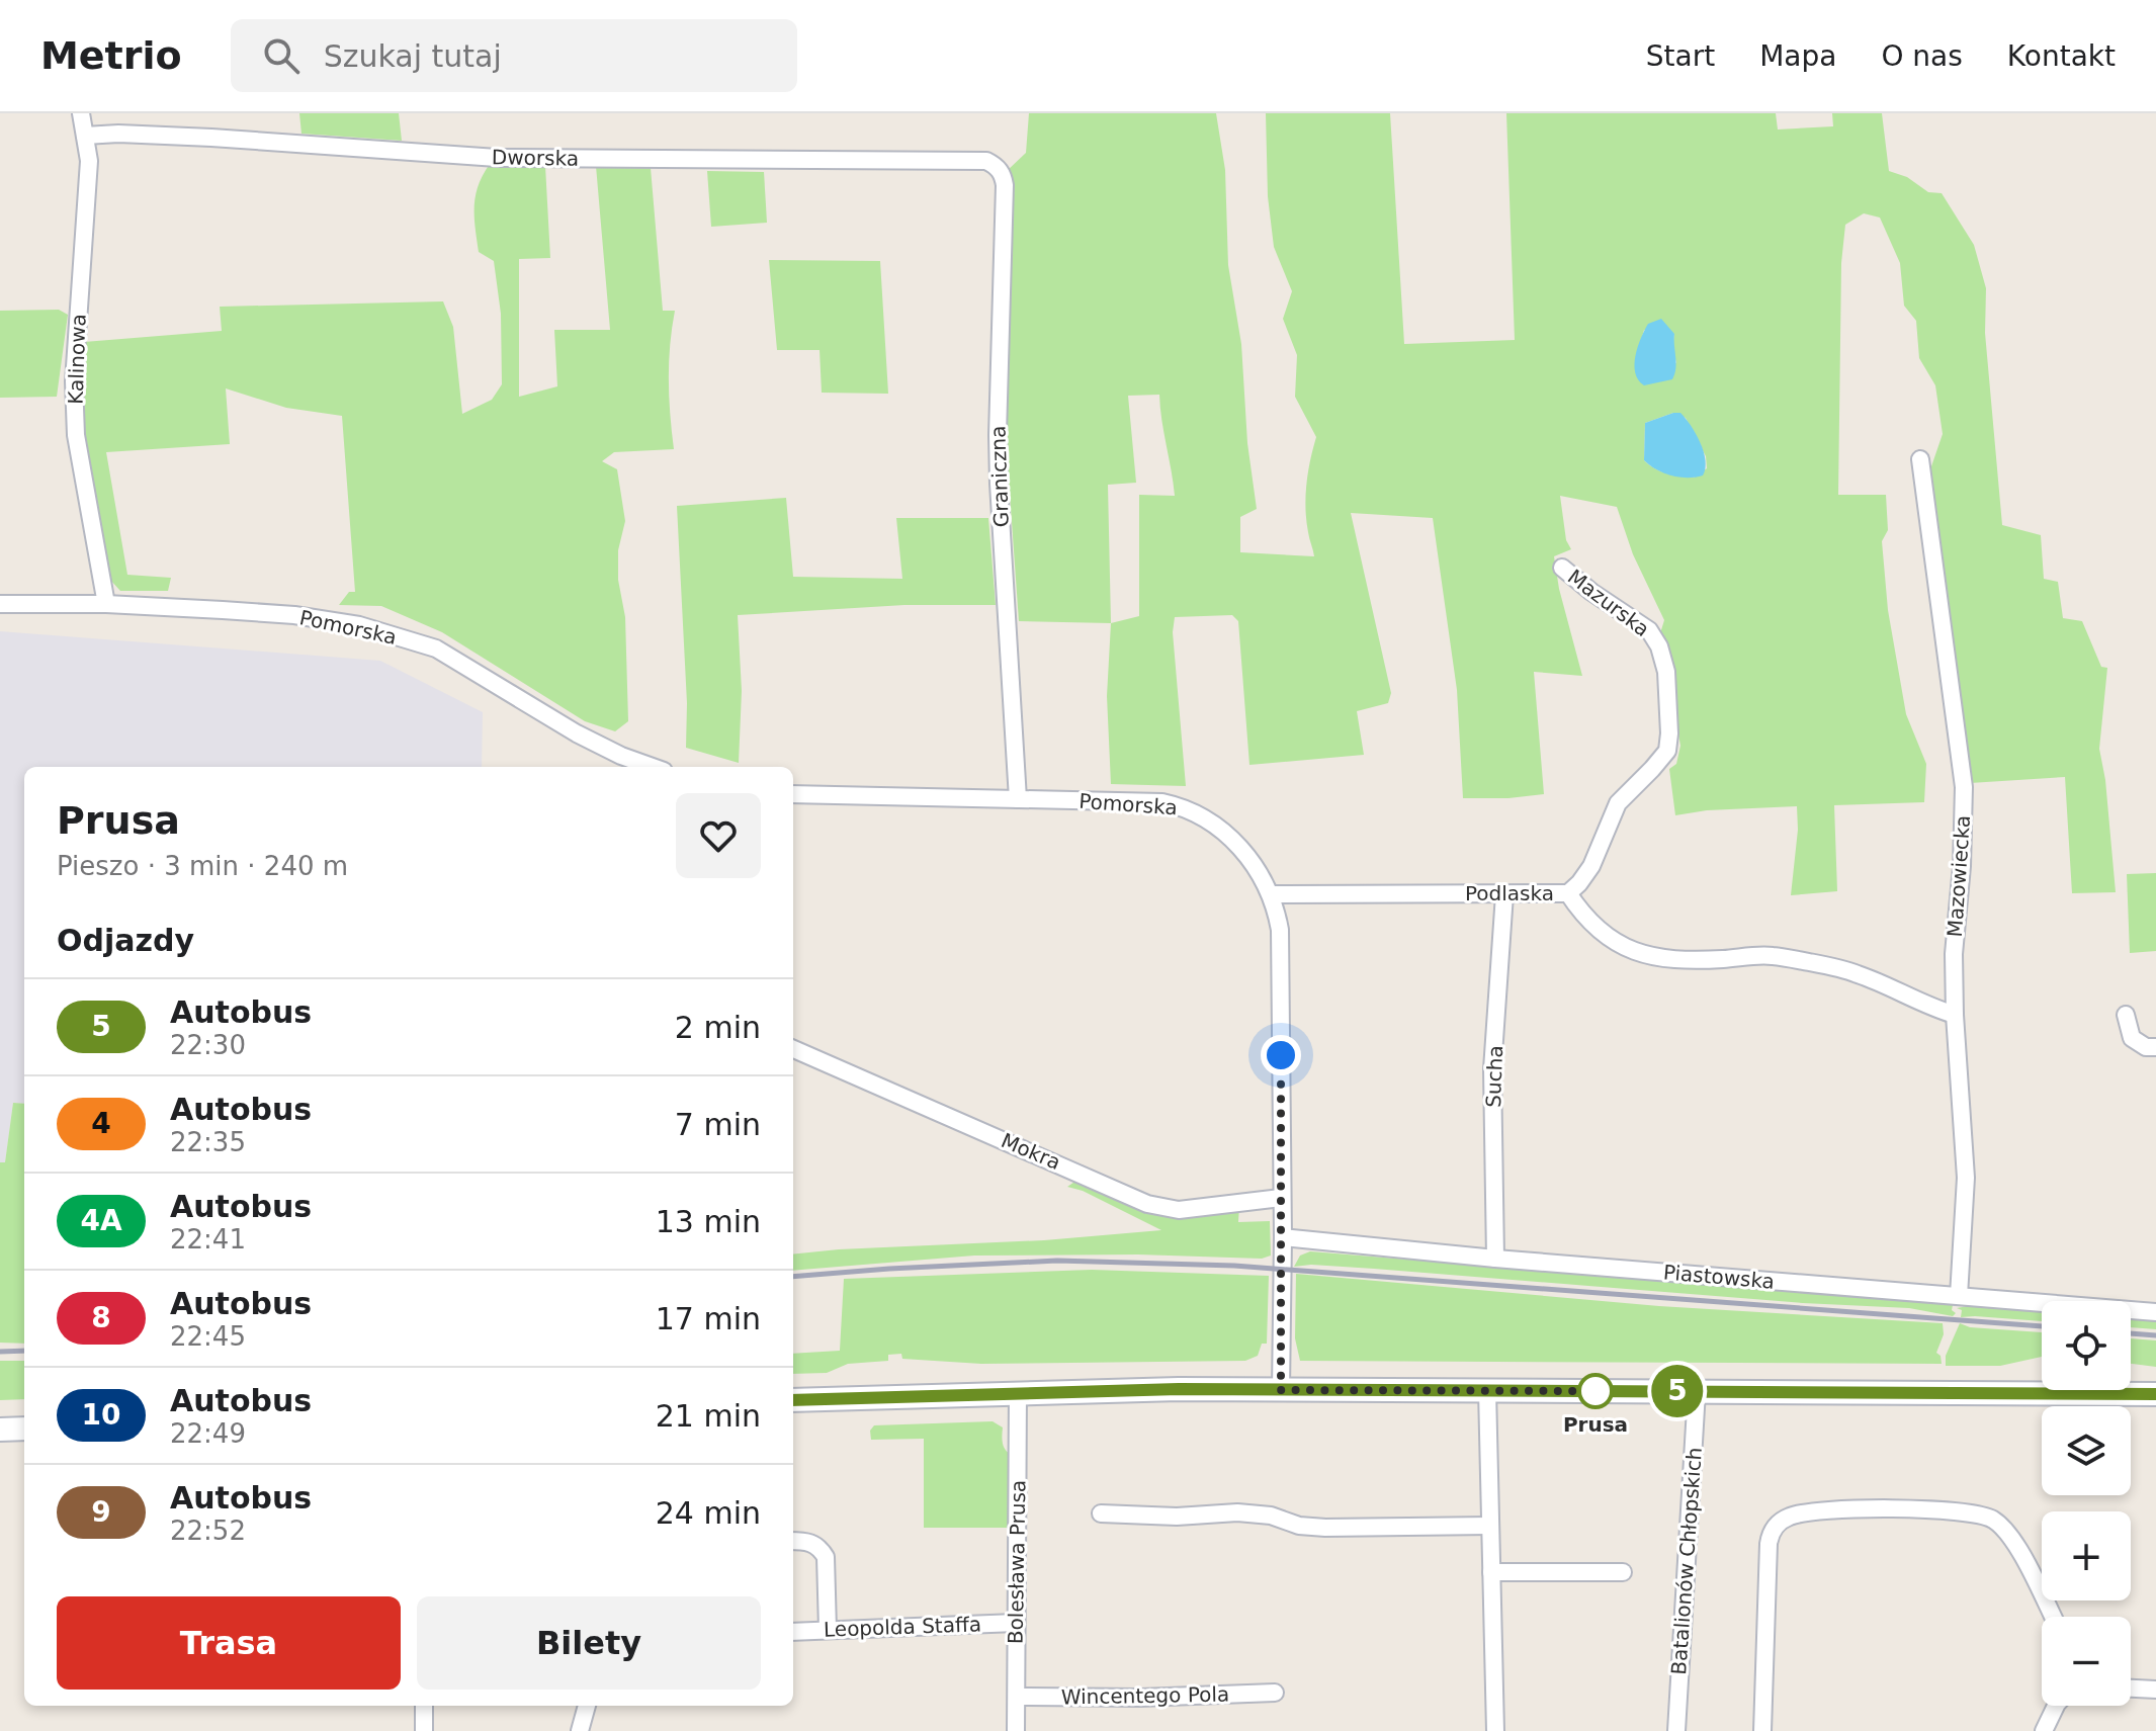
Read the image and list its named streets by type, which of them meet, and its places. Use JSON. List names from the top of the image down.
{
  "streets": {
    "street": [
      "Dworska",
      "Kalinowa",
      "Graniczna",
      "Mazurska",
      "Pomorska",
      "Mazowiecka",
      "Podlaska",
      "Sucha",
      "Mokra",
      "Piastowska",
      "Batalionów Chłopskich",
      "Bolesława Prusa",
      "Leopolda Staffa",
      "Wincentego Pola"
    ]
  },
  "crossings": [
    ["Dworska", "Kalinowa"],
    ["Dworska", "Graniczna"],
    ["Kalinowa", "Pomorska"],
    ["Graniczna", "Pomorska"],
    ["Mazurska", "Podlaska"],
    ["Pomorska", "Podlaska"],
    ["Pomorska", "Mokra"],
    ["Pomorska", "Piastowska"],
    ["Mazowiecka", "Podlaska"],
    ["Mazowiecka", "Piastowska"],
    ["Podlaska", "Sucha"],
    ["Sucha", "Piastowska"],
    ["Bolesława Prusa", "Leopolda Staffa"],
    ["Bolesława Prusa", "Wincentego Pola"]
  ],
  "places": ["Prusa"],
  "lines": ["bus line 5"],
  "page": {
    "header": "Metrio",
    "search": "Szukaj tutaj",
    "nav": [
      "Start",
      "Mapa",
      "O nas",
      "Kontakt"
    ],
    "on_map": "5",
    "heading": [
      ["Prusa", "Pieszo · 3 min · 240 m"],
      "Odjazdy"
    ],
    "list": [
      {
        "mark": "5",
        "name": "Autobus",
        "note": "22:30",
        "value": "2 min"
      },
      {
        "mark": "4",
        "name": "Autobus",
        "note": "22:35",
        "value": "7 min"
      },
      {
        "mark": "4A",
        "name": "Autobus",
        "note": "22:41",
        "value": "13 min"
      },
      {
        "mark": "8",
        "name": "Autobus",
        "note": "22:45",
        "value": "17 min"
      },
      {
        "mark": "10",
        "name": "Autobus",
        "note": "22:49",
        "value": "21 min"
      },
      {
        "mark": "9",
        "name": "Autobus",
        "note": "22:52",
        "value": "24 min"
      }
    ],
    "map_buttons": ["+", "−"],
    "buttons": ["Trasa", "Bilety"]
  }
}
